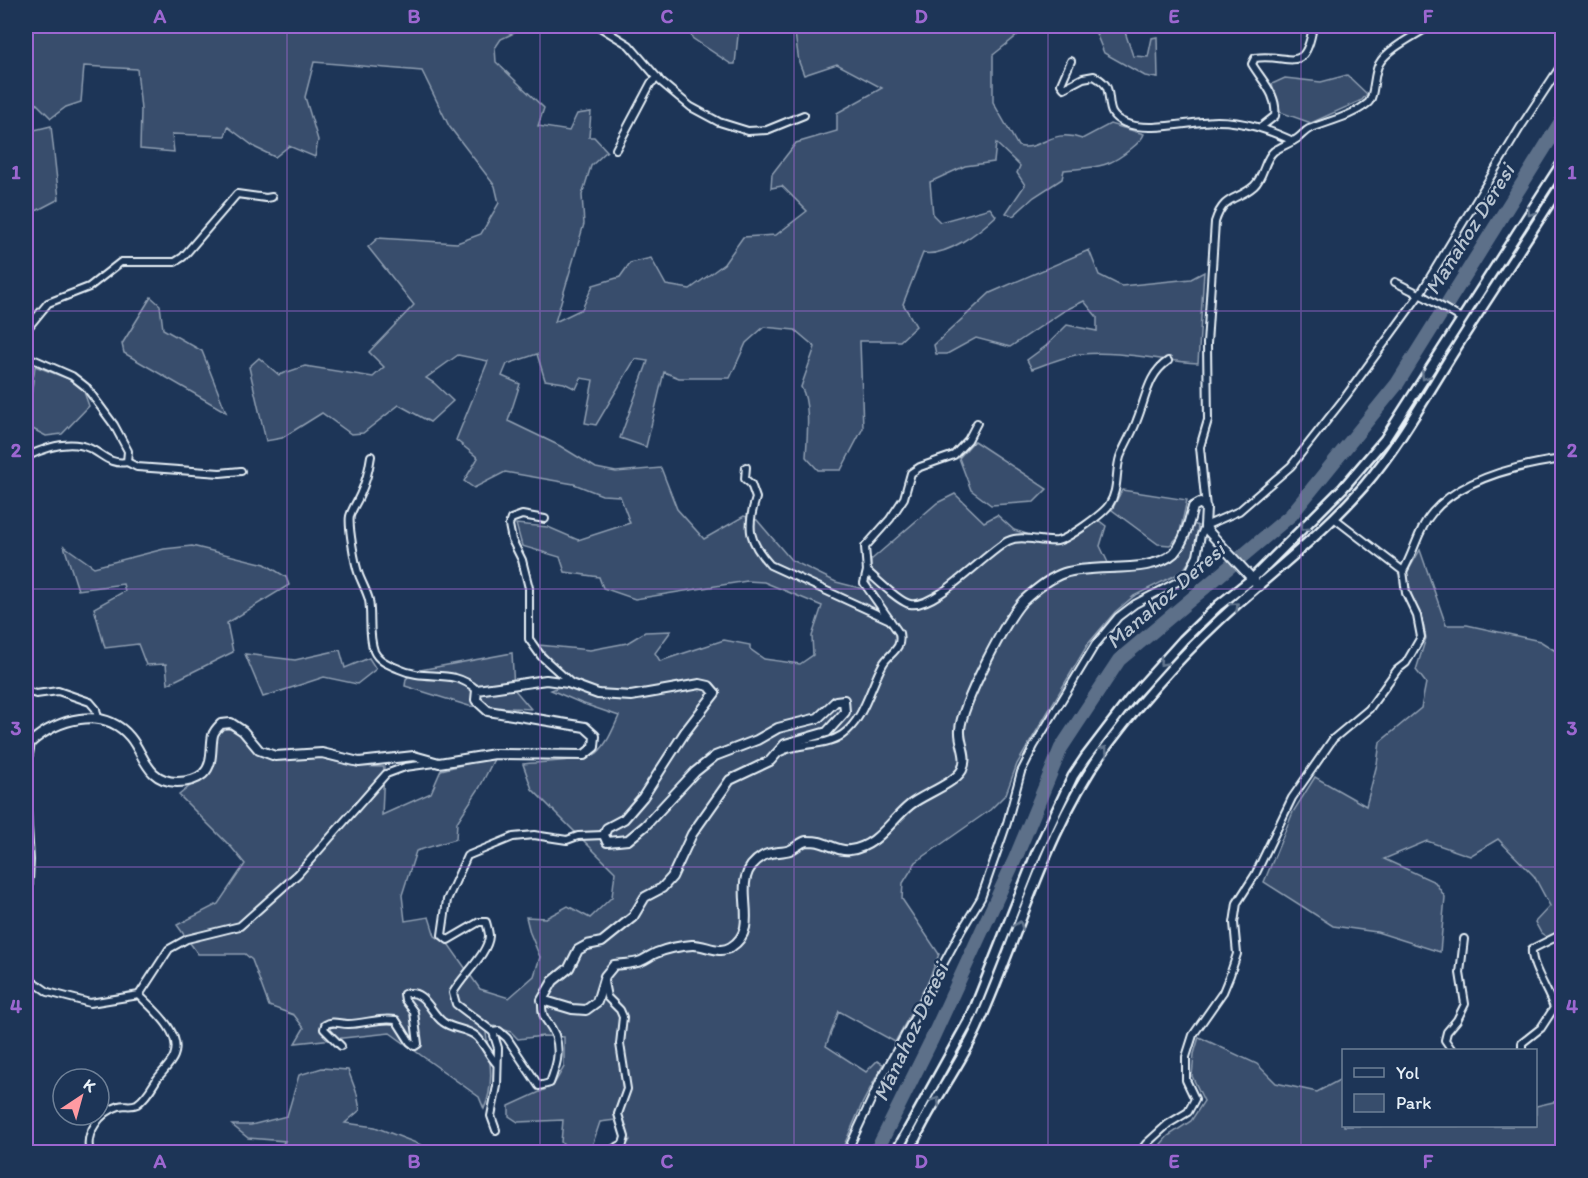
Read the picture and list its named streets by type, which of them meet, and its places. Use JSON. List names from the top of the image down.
{
  "water": ["Manahoz Deresi"],
  "legend": ["Yol", "Park"],
  "north": "top right",
  "grid": {
    "columns": [
      "A",
      "B",
      "C",
      "D",
      "E",
      "F"
    ],
    "rows": [
      "1",
      "2",
      "3",
      "4"
    ]
  }
}
